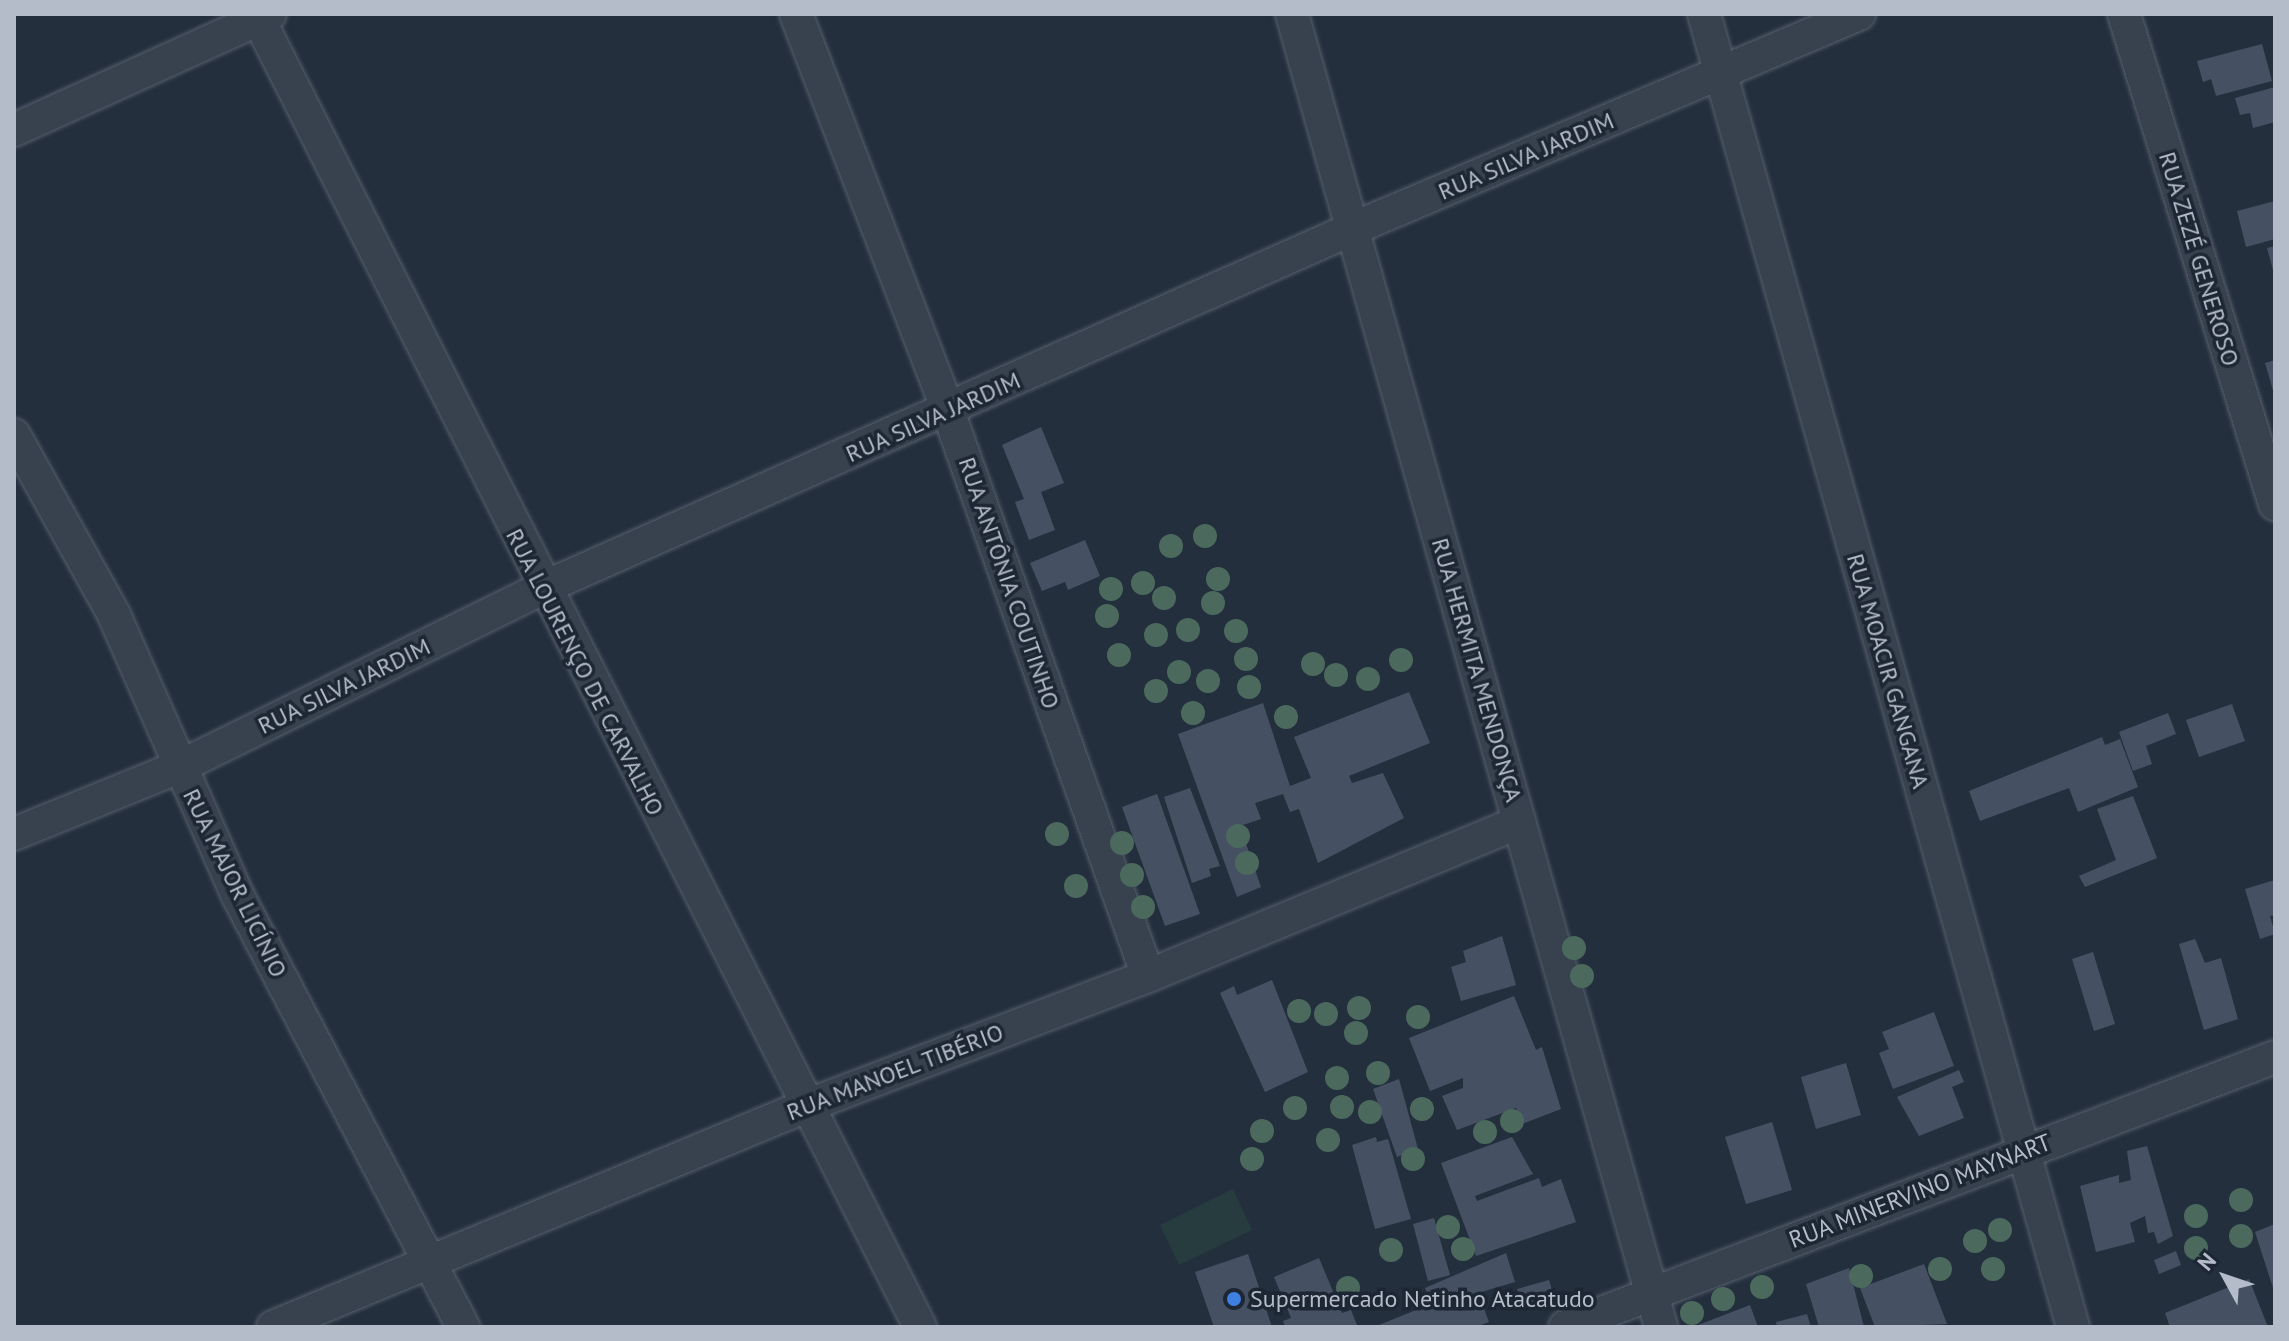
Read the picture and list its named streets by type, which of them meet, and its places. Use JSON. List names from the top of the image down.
{
  "streets": {
    "street": [
      "RUA SILVA JARDIM",
      "RUA ZEZÉ GENEROSO",
      "RUA ANTÔNIA COUTINHO",
      "RUA HERMITA MENDONÇA",
      "RUA MOACIR GANGANA",
      "RUA LOURENÇO DE CARVALHO",
      "RUA MAJOR LICÍNIO",
      "RUA MANOEL TIBÉRIO",
      "RUA MINERVINO MAYNART"
    ]
  },
  "crossings": [
    ["RUA SILVA JARDIM", "RUA ANTÔNIA COUTINHO"],
    ["RUA SILVA JARDIM", "RUA HERMITA MENDONÇA"],
    ["RUA SILVA JARDIM", "RUA MOACIR GANGANA"],
    ["RUA SILVA JARDIM", "RUA LOURENÇO DE CARVALHO"],
    ["RUA SILVA JARDIM", "RUA MAJOR LICÍNIO"],
    ["RUA ANTÔNIA COUTINHO", "RUA MANOEL TIBÉRIO"],
    ["RUA HERMITA MENDONÇA", "RUA MANOEL TIBÉRIO"],
    ["RUA HERMITA MENDONÇA", "RUA MINERVINO MAYNART"],
    ["RUA MOACIR GANGANA", "RUA MINERVINO MAYNART"],
    ["RUA LOURENÇO DE CARVALHO", "RUA MANOEL TIBÉRIO"],
    ["RUA MAJOR LICÍNIO", "RUA MANOEL TIBÉRIO"]
  ],
  "places": ["Supermercado Netinho Atacatudo"],
  "north": "top left"
}
